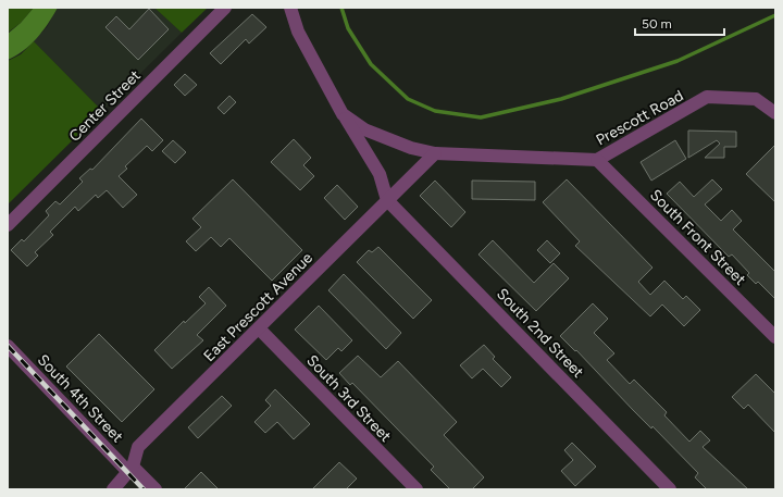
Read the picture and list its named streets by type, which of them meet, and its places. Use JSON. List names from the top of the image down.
{
  "streets": {
    "street": [
      "Center Street",
      "Prescott Road",
      "South Front Street",
      "East Prescott Avenue",
      "South 2nd Street",
      "South 4th Street",
      "South 3rd Street"
    ]
  },
  "crossings": [
    ["Prescott Road", "South Front Street"],
    ["Prescott Road", "East Prescott Avenue"],
    ["East Prescott Avenue", "South 2nd Street"],
    ["East Prescott Avenue", "South 4th Street"],
    ["East Prescott Avenue", "South 3rd Street"]
  ],
  "scale_bar": "50 m"
}
